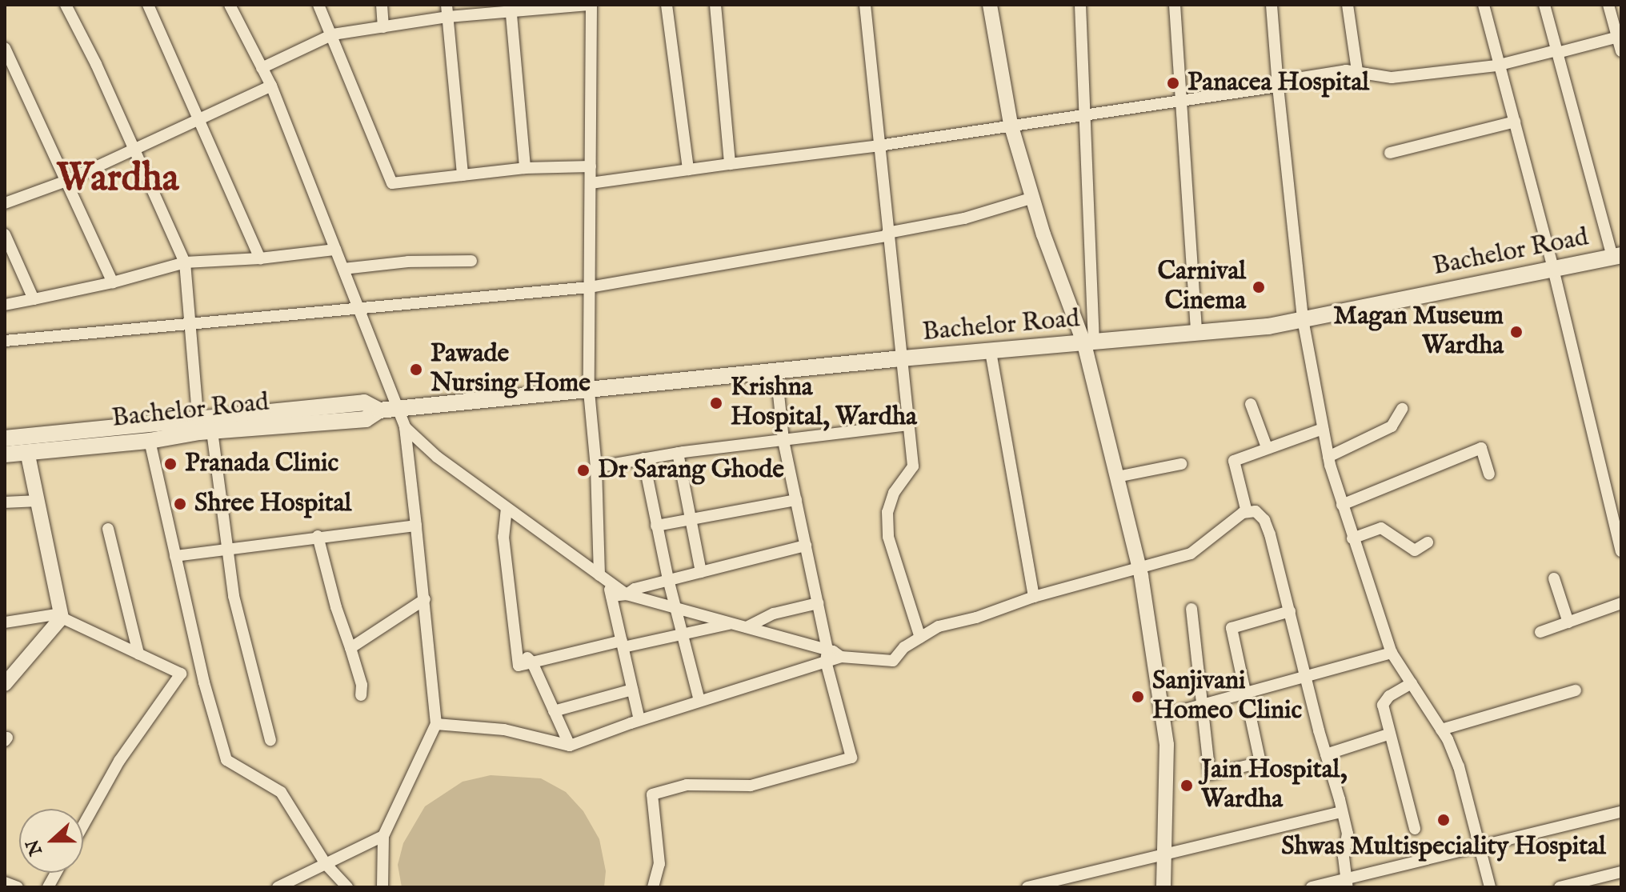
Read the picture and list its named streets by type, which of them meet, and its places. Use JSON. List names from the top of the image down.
{
  "streets": {
    "main road": ["Bachelor Road"]
  },
  "districts": ["Wardha"],
  "places": [
    "Panacea Hospital",
    "Carnival Cinema",
    "Magan Museum Wardha",
    "Pawade Nursing Home",
    "Krishna Hospital, Wardha",
    "Pranada Clinic",
    "Dr Sarang Ghode",
    "Shree Hospital",
    "Sanjivani Homeo Clinic",
    "Jain Hospital, Wardha",
    "Shwas Multispeciality Hospital"
  ],
  "north": "left"
}
